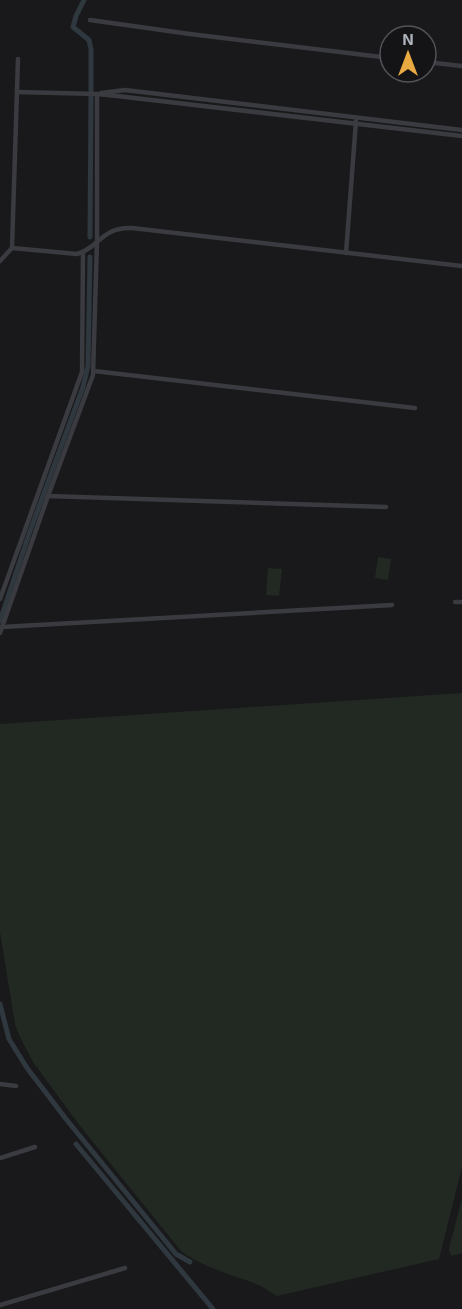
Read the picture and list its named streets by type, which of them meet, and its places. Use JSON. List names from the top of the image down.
{
  "north": "top"
}
